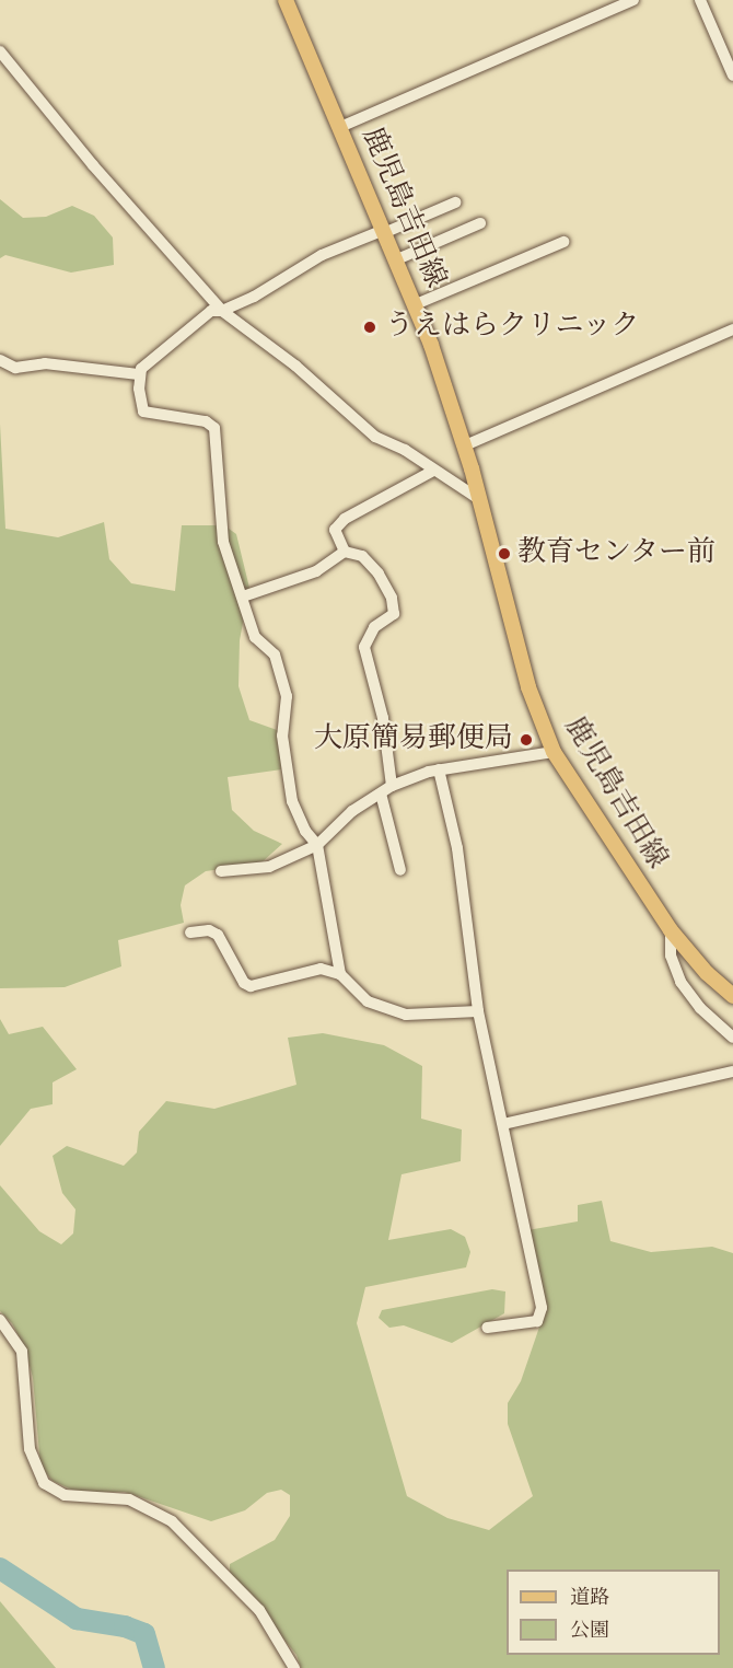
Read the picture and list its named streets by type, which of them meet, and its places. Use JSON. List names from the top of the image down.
{
  "streets": {
    "main road": ["鹿児島吉田線"]
  },
  "places": ["うえはらクリニック", "教育センター前", "大原簡易郵便局"],
  "legend": ["道路", "公園"]
}
